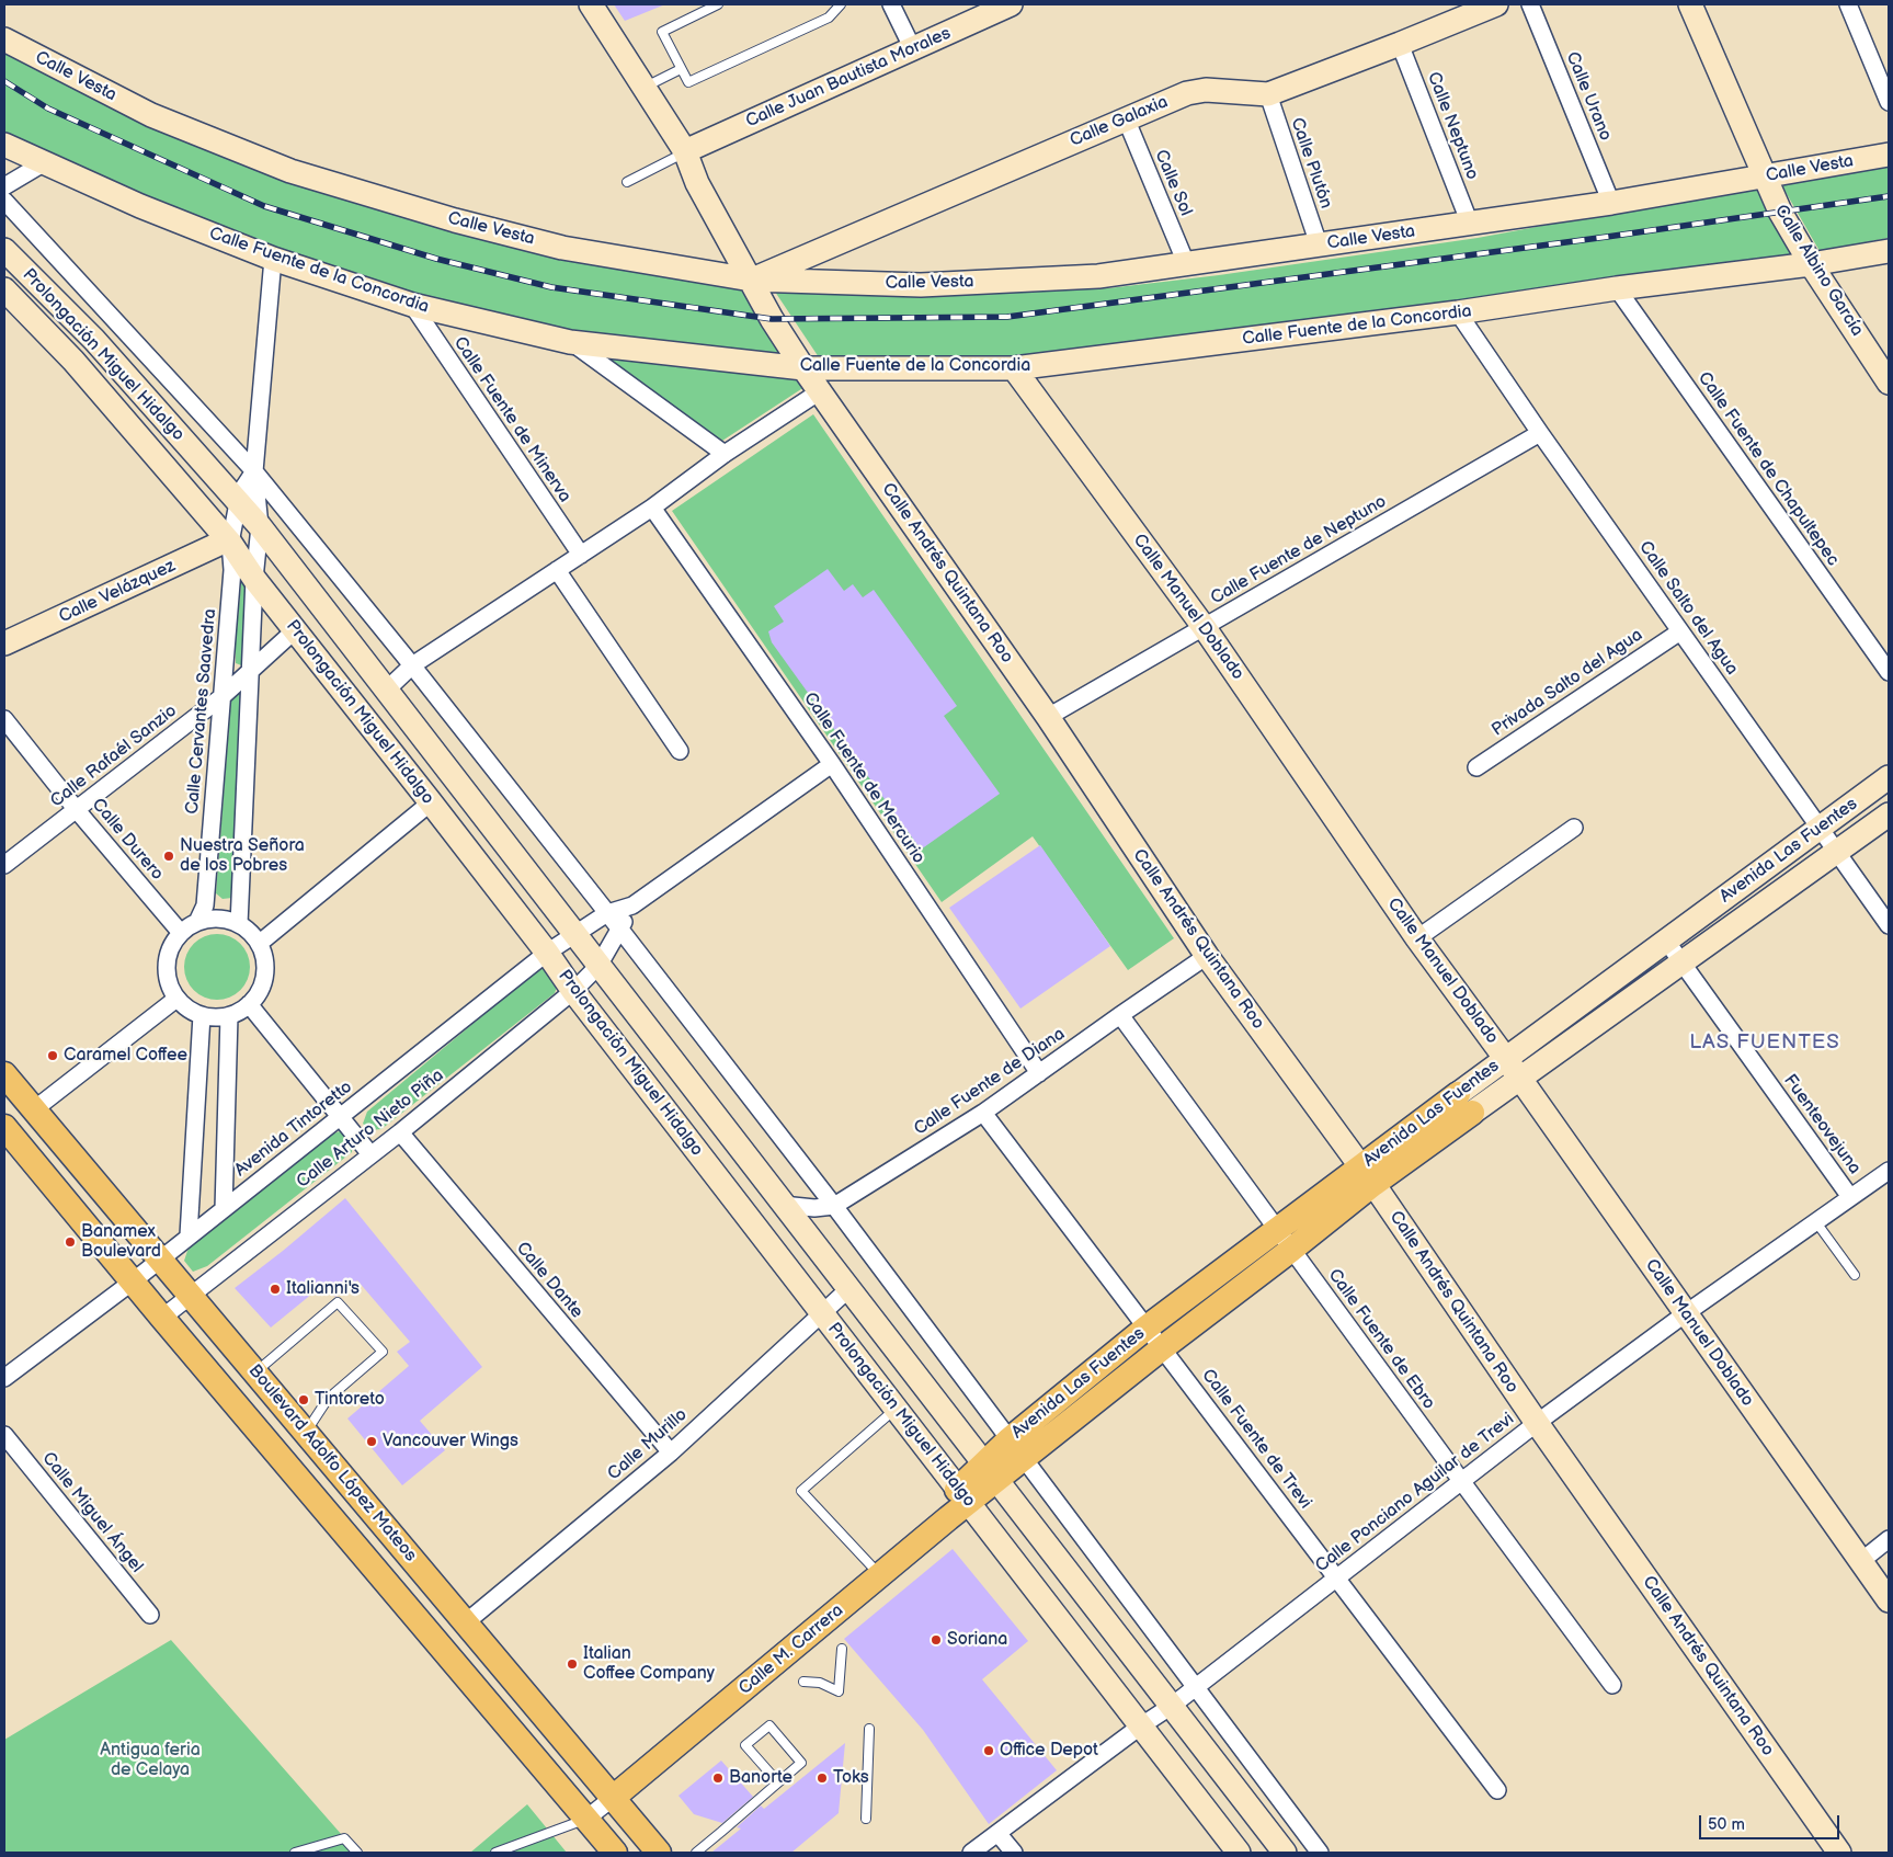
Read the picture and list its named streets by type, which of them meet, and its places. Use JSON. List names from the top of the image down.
{
  "streets": {
    "main road": [
      "Calle Vesta",
      "Calle Juan Bautista Morales",
      "Calle Galaxia",
      "Calle Fuente de la Concordia",
      "Calle Albino García",
      "Prolongación Miguel Hidalgo",
      "Calle Andrés Quintana Roo",
      "Calle Velázquez",
      "Calle Manuel Doblado",
      "Avenida Las Fuentes",
      "Boulevard Adolfo López Mateos",
      "Calle M. Carrera"
    ],
    "street": [
      "Calle Urano",
      "Calle Neptuno",
      "Calle Plutón",
      "Calle Sol",
      "Calle Fuente de Minerva",
      "Calle Fuente de Chapultepec",
      "Calle Fuente de Neptuno",
      "Calle Salto del Agua",
      "Privada Salto del Agua",
      "Calle Cervantes Saavedra",
      "Calle Rafaél Sanzio",
      "Calle Fuente de Mercurio",
      "Calle Durero",
      "Calle Fuente de Diana",
      "Fuenteovejuna",
      "Avenida Tintoretto",
      "Calle Arturo Nieto Piña",
      "Calle Dante",
      "Calle Fuente de Ebro",
      "Calle Fuente de Trevi",
      "Calle Murillo",
      "Calle Ponciano Aguilar de Trevi",
      "Calle Miguel Ángel"
    ]
  },
  "crossings": [
    ["Calle Vesta", "Calle Urano"],
    ["Calle Vesta", "Calle Galaxia"],
    ["Calle Vesta", "Calle Neptuno"],
    ["Calle Vesta", "Calle Plutón"],
    ["Calle Vesta", "Calle Sol"],
    ["Calle Vesta", "Calle Albino García"],
    ["Calle Vesta", "Calle Andrés Quintana Roo"],
    ["Calle Juan Bautista Morales", "Calle Andrés Quintana Roo"],
    ["Calle Galaxia", "Calle Neptuno"],
    ["Calle Galaxia", "Calle Plutón"],
    ["Calle Galaxia", "Calle Sol"],
    ["Calle Galaxia", "Calle Andrés Quintana Roo"],
    ["Calle Fuente de la Concordia", "Calle Albino García"],
    ["Calle Fuente de la Concordia", "Calle Fuente de Minerva"],
    ["Calle Fuente de la Concordia", "Calle Fuente de Chapultepec"],
    ["Calle Fuente de la Concordia", "Calle Andrés Quintana Roo"],
    ["Calle Fuente de la Concordia", "Calle Manuel Doblado"],
    ["Calle Fuente de la Concordia", "Calle Salto del Agua"],
    ["Prolongación Miguel Hidalgo", "Calle Velázquez"],
    ["Prolongación Miguel Hidalgo", "Calle Cervantes Saavedra"],
    ["Prolongación Miguel Hidalgo", "Calle Rafaél Sanzio"],
    ["Prolongación Miguel Hidalgo", "Avenida Las Fuentes"],
    ["Prolongación Miguel Hidalgo", "Calle Fuente de Diana"],
    ["Prolongación Miguel Hidalgo", "Avenida Tintoretto"],
    ["Prolongación Miguel Hidalgo", "Calle Arturo Nieto Piña"],
    ["Prolongación Miguel Hidalgo", "Calle Murillo"],
    ["Prolongación Miguel Hidalgo", "Calle Ponciano Aguilar de Trevi"],
    ["Prolongación Miguel Hidalgo", "Calle M. Carrera"],
    ["Calle Fuente de Neptuno", "Calle Andrés Quintana Roo"],
    ["Calle Fuente de Neptuno", "Calle Manuel Doblado"],
    ["Calle Fuente de Neptuno", "Calle Salto del Agua"],
    ["Calle Andrés Quintana Roo", "Avenida Las Fuentes"],
    ["Calle Andrés Quintana Roo", "Calle Fuente de Diana"],
    ["Calle Andrés Quintana Roo", "Calle Ponciano Aguilar de Trevi"],
    ["Calle Velázquez", "Calle Cervantes Saavedra"],
    ["Calle Manuel Doblado", "Avenida Las Fuentes"],
    ["Calle Manuel Doblado", "Calle Ponciano Aguilar de Trevi"],
    ["Calle Salto del Agua", "Privada Salto del Agua"],
    ["Calle Salto del Agua", "Avenida Las Fuentes"],
    ["Calle Cervantes Saavedra", "Calle Rafaél Sanzio"],
    ["Calle Cervantes Saavedra", "Calle Durero"],
    ["Calle Rafaél Sanzio", "Calle Durero"],
    ["Calle Fuente de Mercurio", "Calle Fuente de Diana"],
    ["Avenida Las Fuentes", "Fuenteovejuna"],
    ["Avenida Las Fuentes", "Calle Fuente de Ebro"],
    ["Avenida Las Fuentes", "Calle Fuente de Trevi"],
    ["Avenida Las Fuentes", "Calle M. Carrera"],
    ["Calle Fuente de Diana", "Calle Fuente de Ebro"],
    ["Calle Fuente de Diana", "Calle Fuente de Trevi"],
    ["Fuenteovejuna", "Calle Ponciano Aguilar de Trevi"],
    ["Avenida Tintoretto", "Boulevard Adolfo López Mateos"],
    ["Calle Arturo Nieto Piña", "Calle Dante"],
    ["Calle Arturo Nieto Piña", "Boulevard Adolfo López Mateos"],
    ["Calle Dante", "Calle Murillo"],
    ["Calle Fuente de Ebro", "Calle Ponciano Aguilar de Trevi"],
    ["Calle Fuente de Trevi", "Calle Ponciano Aguilar de Trevi"],
    ["Calle Murillo", "Boulevard Adolfo López Mateos"],
    ["Boulevard Adolfo López Mateos", "Calle M. Carrera"]
  ],
  "districts": ["LAS FUENTES"],
  "parks": ["Antigua feria de Celaya"],
  "places": [
    "Nuestra Señora de los Pobres",
    "Caramel Coffee",
    "Banamex Boulevard",
    "Italianni's",
    "Tintoreto",
    "Vancouver Wings",
    "Soriana",
    "Italian Coffee Company",
    "Office Depot",
    "Banorte",
    "Toks"
  ],
  "scale_bar": "50 m"
}
